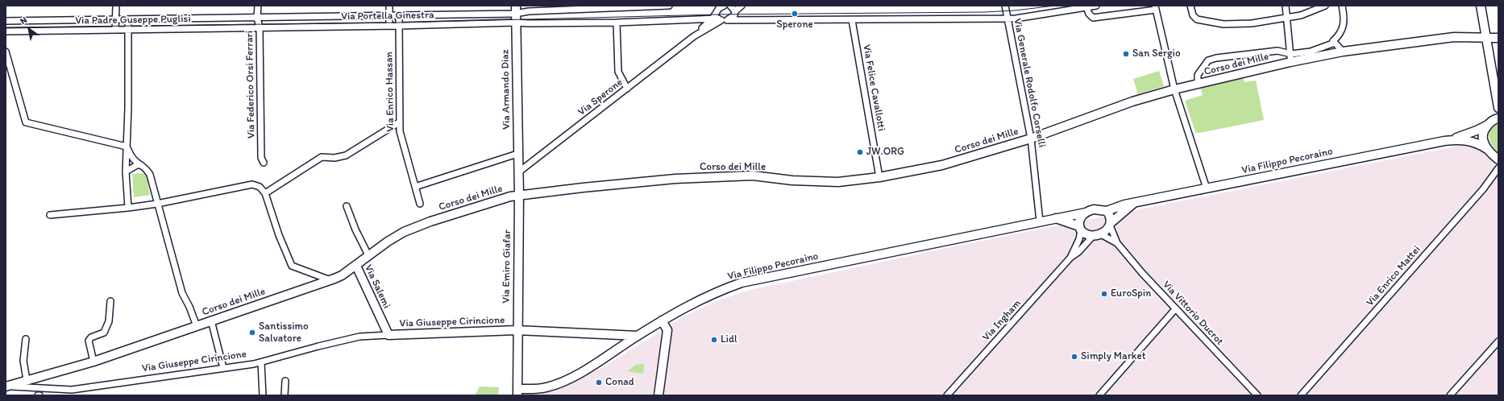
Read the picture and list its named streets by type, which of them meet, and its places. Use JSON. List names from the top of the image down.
{
  "streets": {
    "street": [
      "Via Portella Ginestra",
      "Via Padre Guseppe Puglisi",
      "Corso dei Mille",
      "Via Generale Rodolfo Corselli",
      "Via Federico Orsi Ferrari",
      "Via Felice Cavallotti",
      "Via Armando Diaz",
      "Via Enrico Hassan",
      "Via Sperone",
      "Via Filippo Pecoraino",
      "Via Emiro Giafar",
      "Via Enrico Mattei",
      "Via Salemi",
      "Via Vittorio Ducrot",
      "Via Ingham",
      "Via Giuseppe Cirincione"
    ]
  },
  "crossings": [
    ["Via Portella Ginestra", "Via Padre Guseppe Puglisi"],
    ["Via Portella Ginestra", "Via Generale Rodolfo Corselli"],
    ["Via Portella Ginestra", "Via Federico Orsi Ferrari"],
    ["Via Portella Ginestra", "Via Felice Cavallotti"],
    ["Via Portella Ginestra", "Via Armando Diaz"],
    ["Via Portella Ginestra", "Via Enrico Hassan"],
    ["Via Padre Guseppe Puglisi", "Via Federico Orsi Ferrari"],
    ["Corso dei Mille", "Via Generale Rodolfo Corselli"],
    ["Corso dei Mille", "Via Felice Cavallotti"],
    ["Corso dei Mille", "Via Emiro Giafar"],
    ["Corso dei Mille", "Via Salemi"],
    ["Corso dei Mille", "Via Giuseppe Cirincione"],
    ["Via Generale Rodolfo Corselli", "Via Filippo Pecoraino"],
    ["Via Armando Diaz", "Via Sperone"],
    ["Via Armando Diaz", "Via Emiro Giafar"],
    ["Via Sperone", "Via Emiro Giafar"],
    ["Via Filippo Pecoraino", "Via Emiro Giafar"],
    ["Via Filippo Pecoraino", "Via Giuseppe Cirincione"],
    ["Via Emiro Giafar", "Via Giuseppe Cirincione"],
    ["Via Salemi", "Via Giuseppe Cirincione"]
  ],
  "places": [
    "Sperone",
    "San Sergio",
    "JW.ORG",
    "EuroSpin",
    "Santissimo Salvatore",
    "Lidl",
    "Simply Market",
    "Conad"
  ],
  "north": "top left"
}
